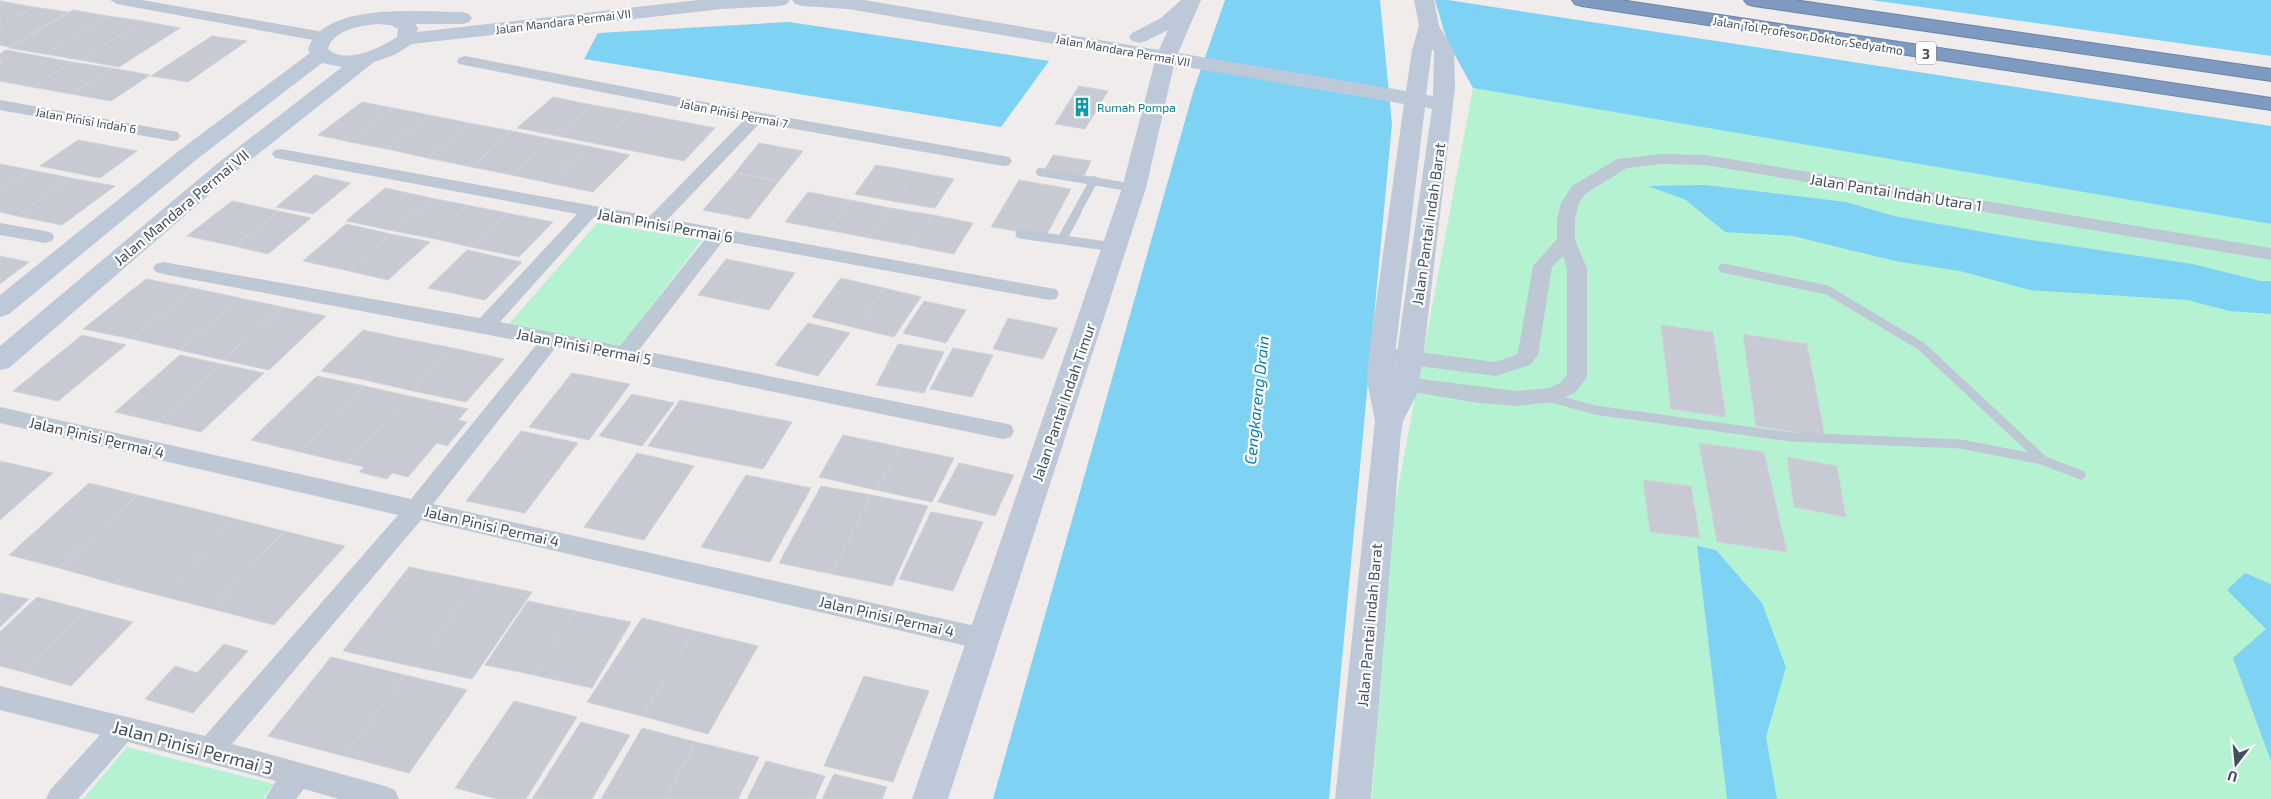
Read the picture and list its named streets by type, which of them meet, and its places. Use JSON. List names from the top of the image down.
{
  "streets": {
    "highway": ["Jalan Tol Profesor Doktor Sedyatmo", "3"],
    "main road": ["Jalan Mandara Permai VII", "Jalan Pantai Indah Barat", "Jalan Pantai Indah Timur"],
    "street": [
      "Jalan Pinisi Permai 7",
      "Jalan Pinisi Indah 6",
      "Jalan Pantai Indah Utara 1",
      "Jalan Pinisi Permai 6",
      "Jalan Pinisi Permai 5",
      "Jalan Pinisi Permai 4",
      "Jalan Pinisi Permai 3"
    ]
  },
  "crossings": [
    ["Jalan Mandara Permai VII", "Jalan Pantai Indah Barat"],
    ["Jalan Mandara Permai VII", "Jalan Pantai Indah Timur"],
    ["Jalan Pantai Indah Utara 1", "Jalan Pantai Indah Barat"],
    ["Jalan Pantai Indah Timur", "Jalan Pinisi Permai 4"]
  ],
  "water": ["Cengkareng Drain"],
  "places": {
    "building": ["Rumah Pompa"]
  },
  "north": "bottom"
}
